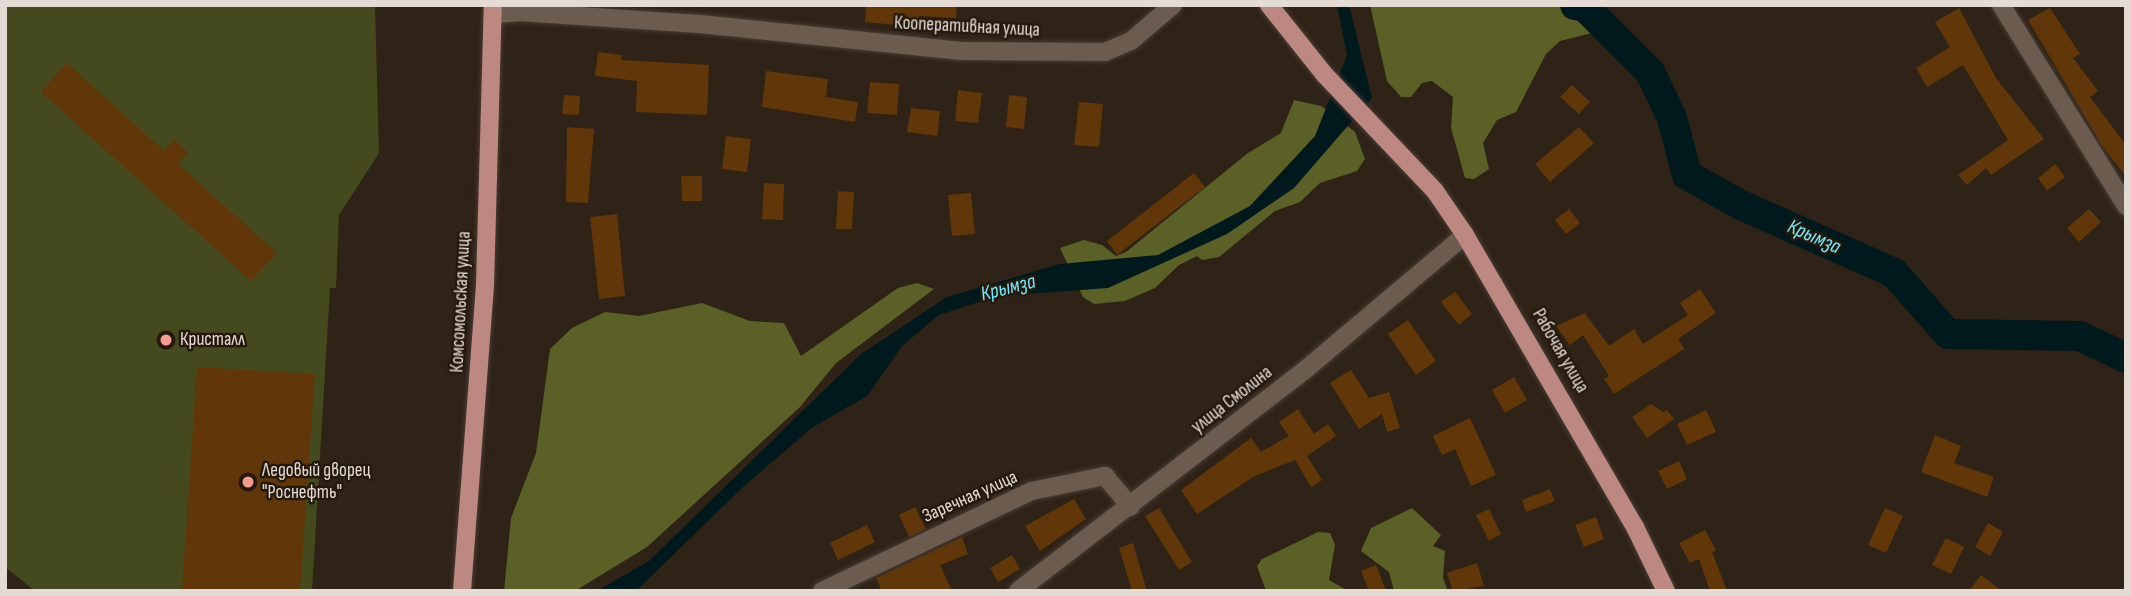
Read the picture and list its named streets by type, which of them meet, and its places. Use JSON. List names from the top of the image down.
{
  "streets": {
    "main road": ["Комсомольская улица", "Рабочая улица"],
    "street": ["Кооперативная улица", "улица Смолина", "Заречная улица"]
  },
  "crossings": [
    ["Кооперативная улица", "Комсомольская улица"],
    ["Рабочая улица", "улица Смолина"],
    ["улица Смолина", "Заречная улица"]
  ],
  "water": ["Крымза"],
  "places": ["Кристалл", "Ледовый дворец \"Роснефть\""]
}
